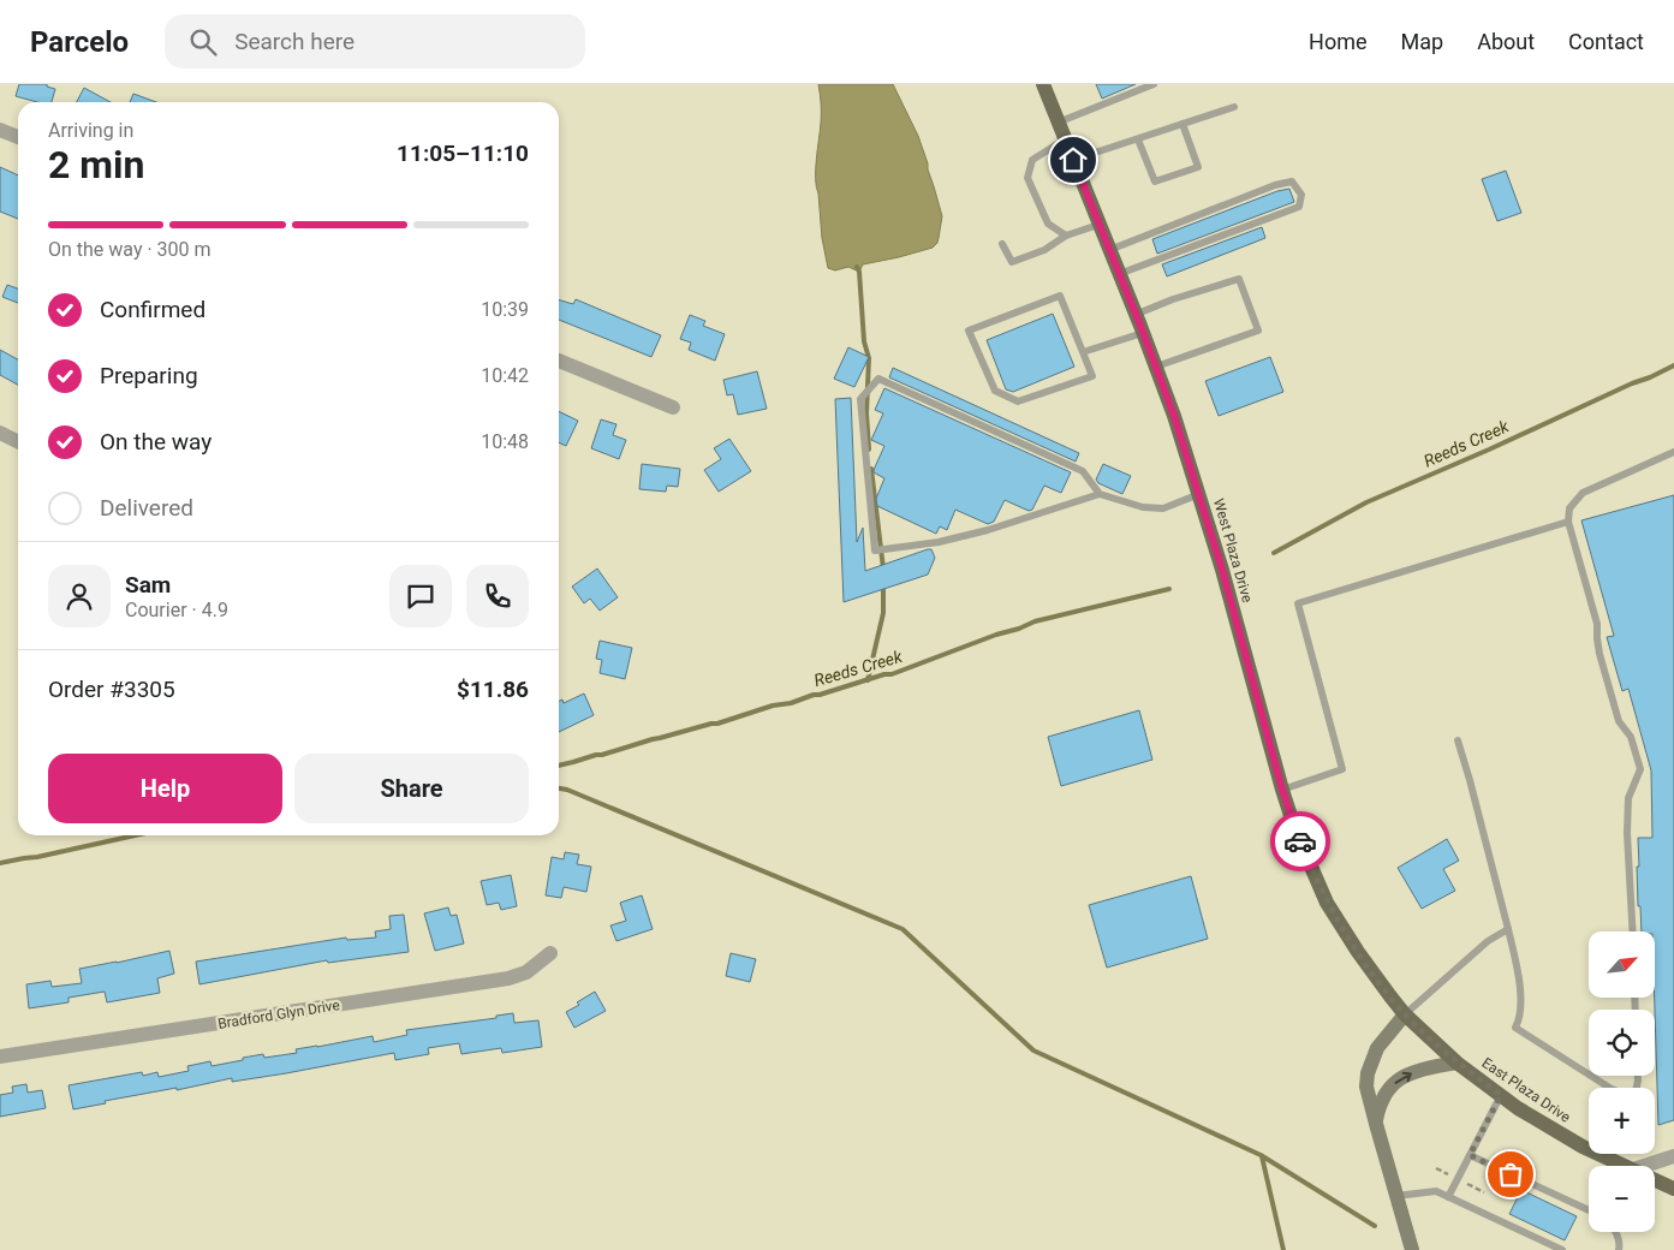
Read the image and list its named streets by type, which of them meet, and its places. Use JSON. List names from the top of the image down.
{
  "streets": {
    "main road": ["West Plaza Drive", "East Plaza Drive"],
    "street": ["Bradford Glyn Drive"]
  },
  "crossings": [
    ["West Plaza Drive", "East Plaza Drive"]
  ],
  "water": ["Reeds Creek"],
  "north": "top right",
  "page": {
    "header": "Parcelo",
    "search": "Search here",
    "nav": [
      "Home",
      "Map",
      "About",
      "Contact"
    ],
    "heading": ["2 min", "Arriving in", "11:05–11:10"],
    "panel": [
      "Sam",
      "Courier · 4.9",
      "Order #3305",
      "$11.86"
    ],
    "bar": "On the way · 300 m",
    "list": [
      ["Confirmed", "10:39"],
      ["Preparing", "10:42"],
      ["On the way", "10:48"],
      "Delivered"
    ],
    "buttons": ["Help", "Share"],
    "map_buttons": ["+", "−"]
  }
}
